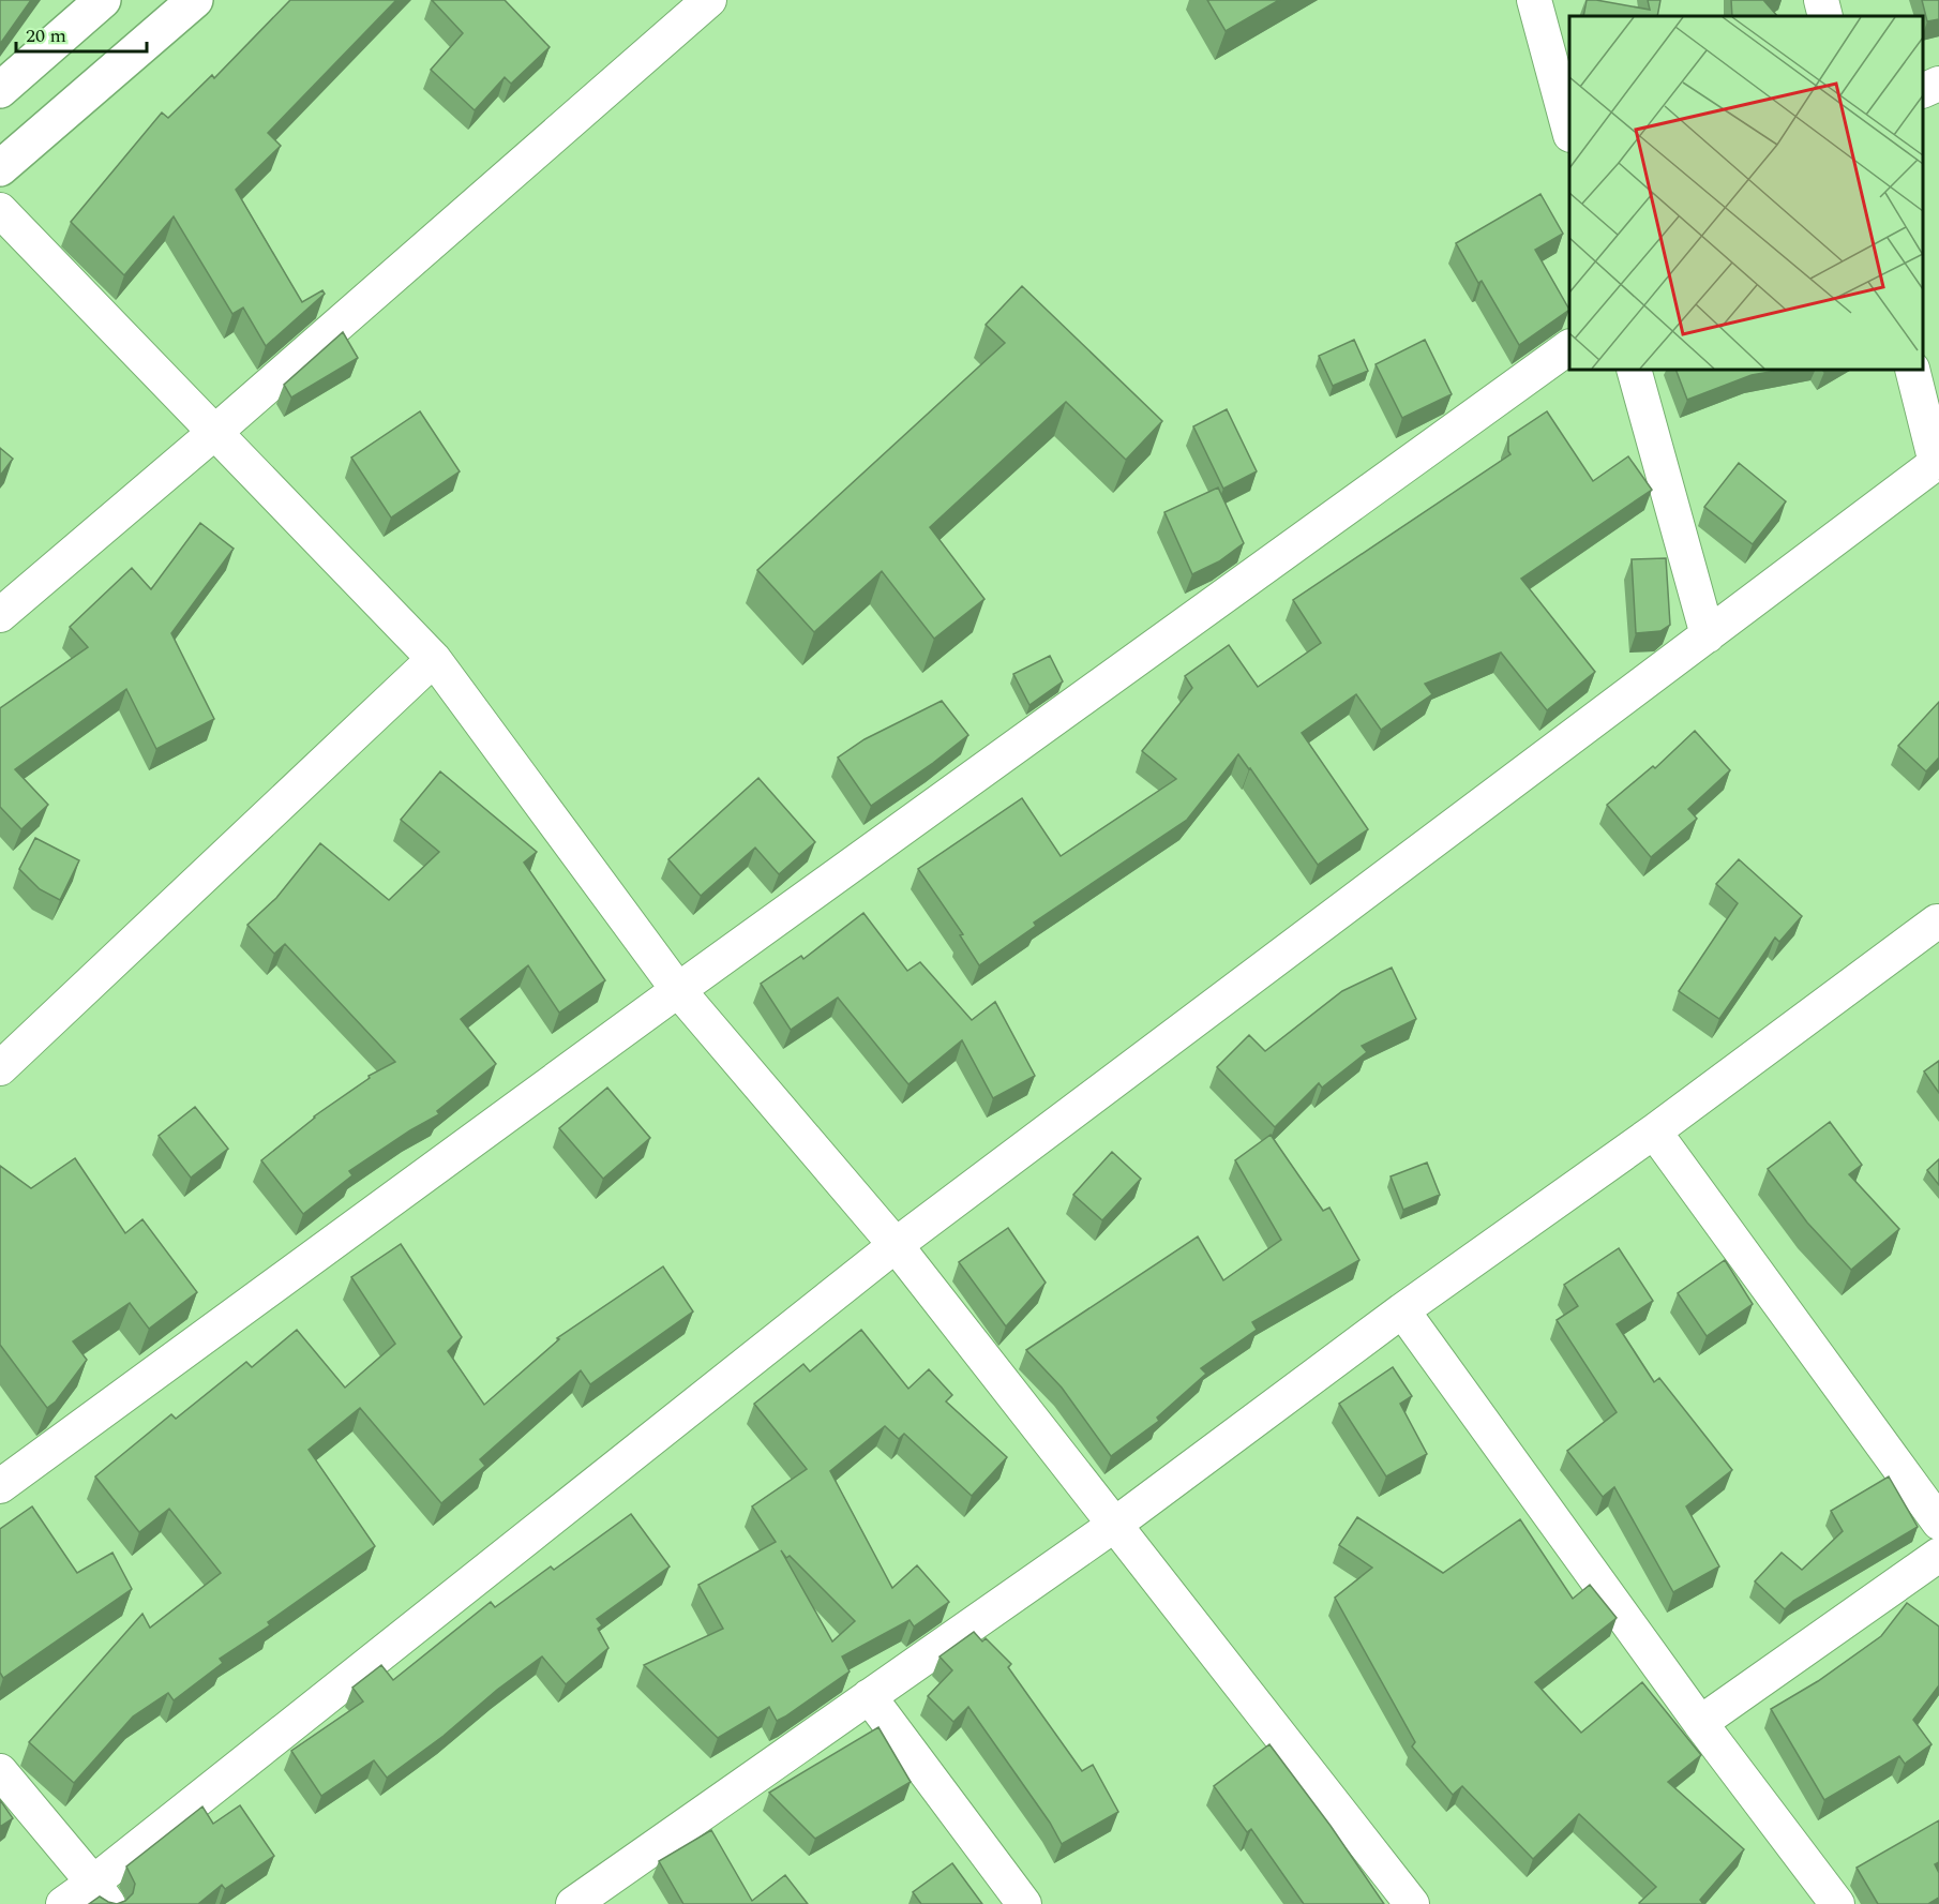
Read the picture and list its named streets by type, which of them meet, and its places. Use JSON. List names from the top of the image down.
{
  "scale_bar": "20 m"
}
